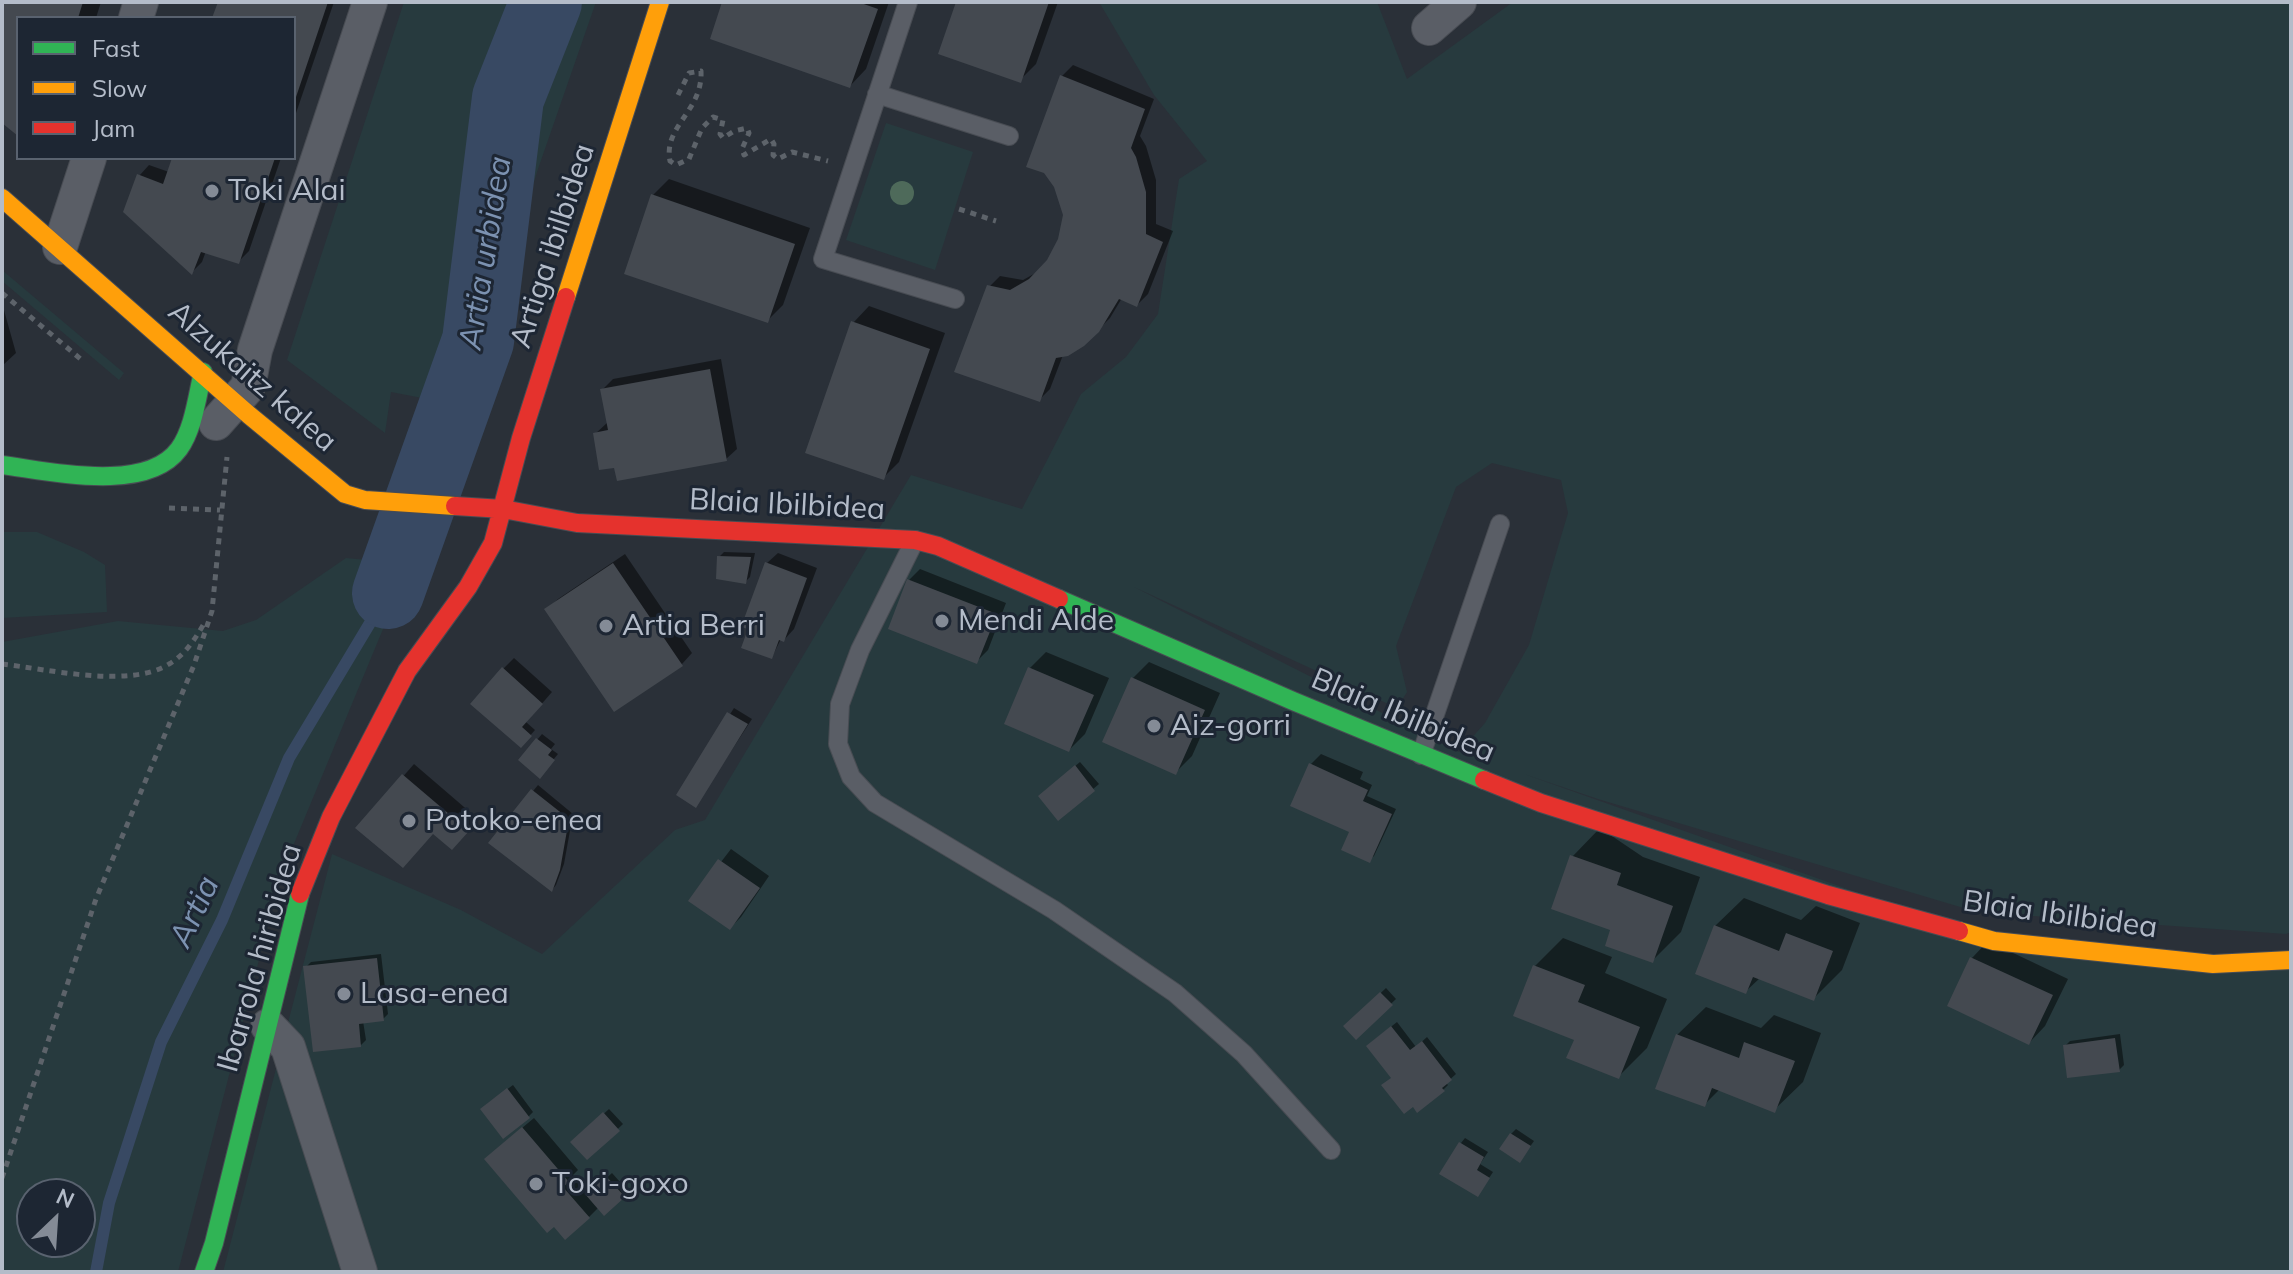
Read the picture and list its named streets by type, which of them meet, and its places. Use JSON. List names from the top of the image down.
{
  "streets": {
    "street": [
      "Artiga ibilbidea",
      "Alzukaitz kalea",
      "Blaia Ibilbidea",
      "Ibarrola hiribidea"
    ]
  },
  "crossings": [
    ["Artiga ibilbidea", "Alzukaitz kalea"],
    ["Artiga ibilbidea", "Blaia Ibilbidea"],
    ["Artiga ibilbidea", "Ibarrola hiribidea"],
    ["Alzukaitz kalea", "Blaia Ibilbidea"],
    ["Alzukaitz kalea", "Ibarrola hiribidea"],
    ["Blaia Ibilbidea", "Ibarrola hiribidea"]
  ],
  "water": ["Artia urbidea", "Artia"],
  "places": [
    "Toki Alai",
    "Mendi Alde",
    "Artia Berri",
    "Aiz-gorri",
    "Potoko-enea",
    "Lasa-enea",
    "Toki-goxo"
  ],
  "legend": ["Fast", "Slow", "Jam"],
  "north": "top right"
}
